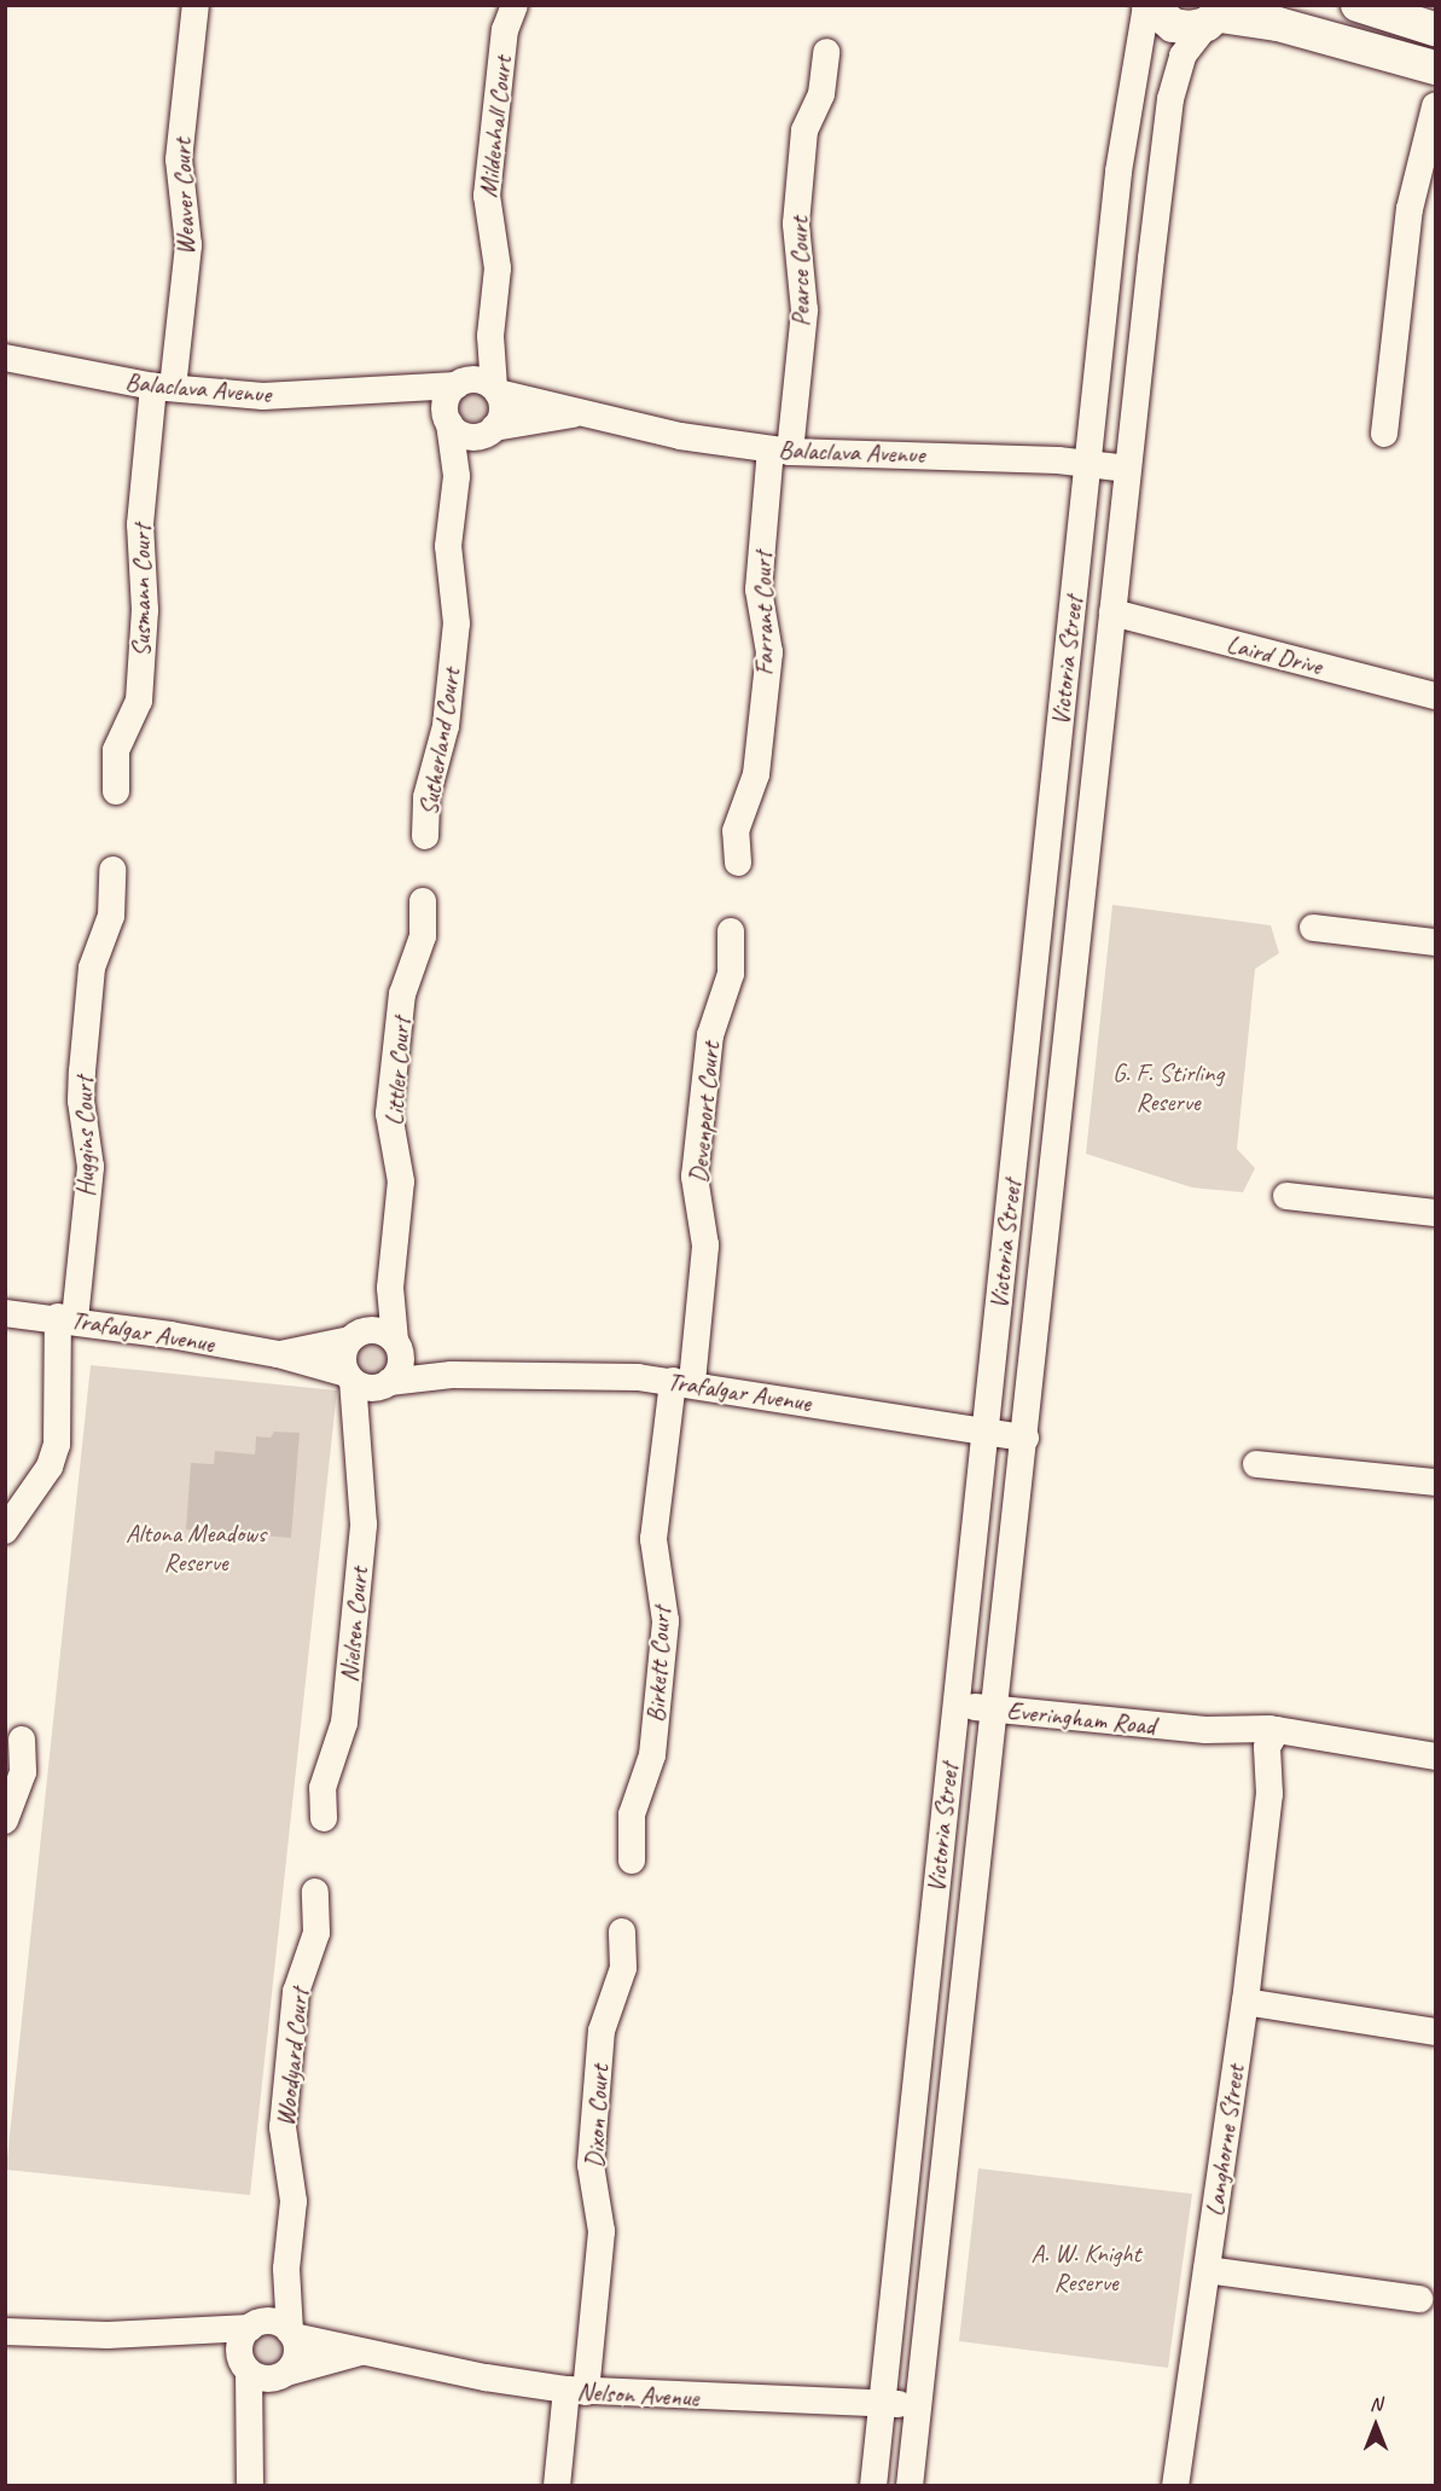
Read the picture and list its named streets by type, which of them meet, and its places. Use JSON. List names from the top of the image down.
{
  "streets": {
    "street": [
      "Mildenhall Court",
      "Weaver Court",
      "Pearce Court",
      "Balaclava Avenue",
      "Susmann Court",
      "Farrant Court",
      "Laird Drive",
      "Victoria Street",
      "Sutherland Court",
      "Littler Court",
      "Devenport Court",
      "Huggins Court",
      "Trafalgar Avenue",
      "Nielsen Court",
      "Birkett Court",
      "Everingham Road",
      "Woodyard Court",
      "Dixon Court",
      "Langhorne Street",
      "Nelson Avenue"
    ]
  },
  "crossings": [
    ["Mildenhall Court", "Balaclava Avenue"],
    ["Mildenhall Court", "Sutherland Court"],
    ["Weaver Court", "Balaclava Avenue"],
    ["Weaver Court", "Susmann Court"],
    ["Pearce Court", "Balaclava Avenue"],
    ["Pearce Court", "Farrant Court"],
    ["Balaclava Avenue", "Susmann Court"],
    ["Balaclava Avenue", "Farrant Court"],
    ["Balaclava Avenue", "Victoria Street"],
    ["Balaclava Avenue", "Sutherland Court"],
    ["Laird Drive", "Victoria Street"],
    ["Victoria Street", "Trafalgar Avenue"],
    ["Victoria Street", "Everingham Road"],
    ["Victoria Street", "Nelson Avenue"],
    ["Littler Court", "Trafalgar Avenue"],
    ["Littler Court", "Nielsen Court"],
    ["Devenport Court", "Trafalgar Avenue"],
    ["Devenport Court", "Birkett Court"],
    ["Huggins Court", "Trafalgar Avenue"],
    ["Trafalgar Avenue", "Nielsen Court"],
    ["Trafalgar Avenue", "Birkett Court"],
    ["Everingham Road", "Langhorne Street"],
    ["Woodyard Court", "Nelson Avenue"],
    ["Dixon Court", "Nelson Avenue"]
  ],
  "parks": ["G. F. Stirling Reserve", "Altona Meadows Reserve", "A. W. Knight Reserve"],
  "north": "top"
}
